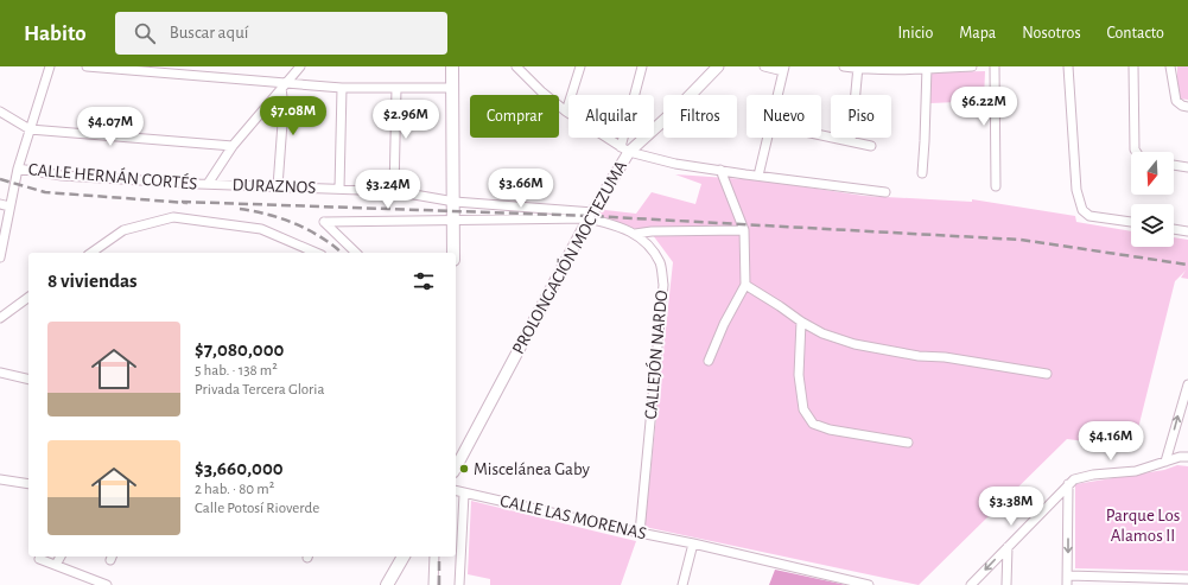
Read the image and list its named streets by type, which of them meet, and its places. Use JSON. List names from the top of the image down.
{
  "streets": {
    "street": [
      "CALLE HERNÁN CORTÉS",
      "DURAZNOS",
      "PROLONGACIÓN MOCTEZUMA",
      "CALLEJÓN NARDO",
      "CALLE LAS MORENAS"
    ]
  },
  "crossings": [
    ["CALLE HERNÁN CORTÉS", "DURAZNOS"],
    ["DURAZNOS", "PROLONGACIÓN MOCTEZUMA"],
    ["DURAZNOS", "CALLEJÓN NARDO"],
    ["PROLONGACIÓN MOCTEZUMA", "CALLEJÓN NARDO"],
    ["CALLEJÓN NARDO", "CALLE LAS MORENAS"]
  ],
  "parks": ["Parque Los Alamos II"],
  "places": ["Miscelánea Gaby"],
  "north": "bottom",
  "page": {
    "header": "Habito",
    "search": "Buscar aquí",
    "nav": [
      "Inicio",
      "Mapa",
      "Nosotros",
      "Contacto"
    ],
    "price": [
      "$6.22M",
      "$7.08M",
      "$2.96M",
      "$4.07M",
      "$3.66M",
      "$3.24M",
      "$4.16M",
      "$3.38M"
    ],
    "chip": [
      "Comprar",
      "Alquilar",
      "Filtros",
      "Nuevo",
      "Piso"
    ],
    "heading": "8 viviendas",
    "list": [
      {
        "name": "$7,080,000",
        "note": "5 hab. · 138 m² · Privada Tercera Gloria"
      },
      {
        "name": "$3,660,000",
        "note": "2 hab. · 80 m² · Calle Potosí Rioverde"
      }
    ]
  }
}
